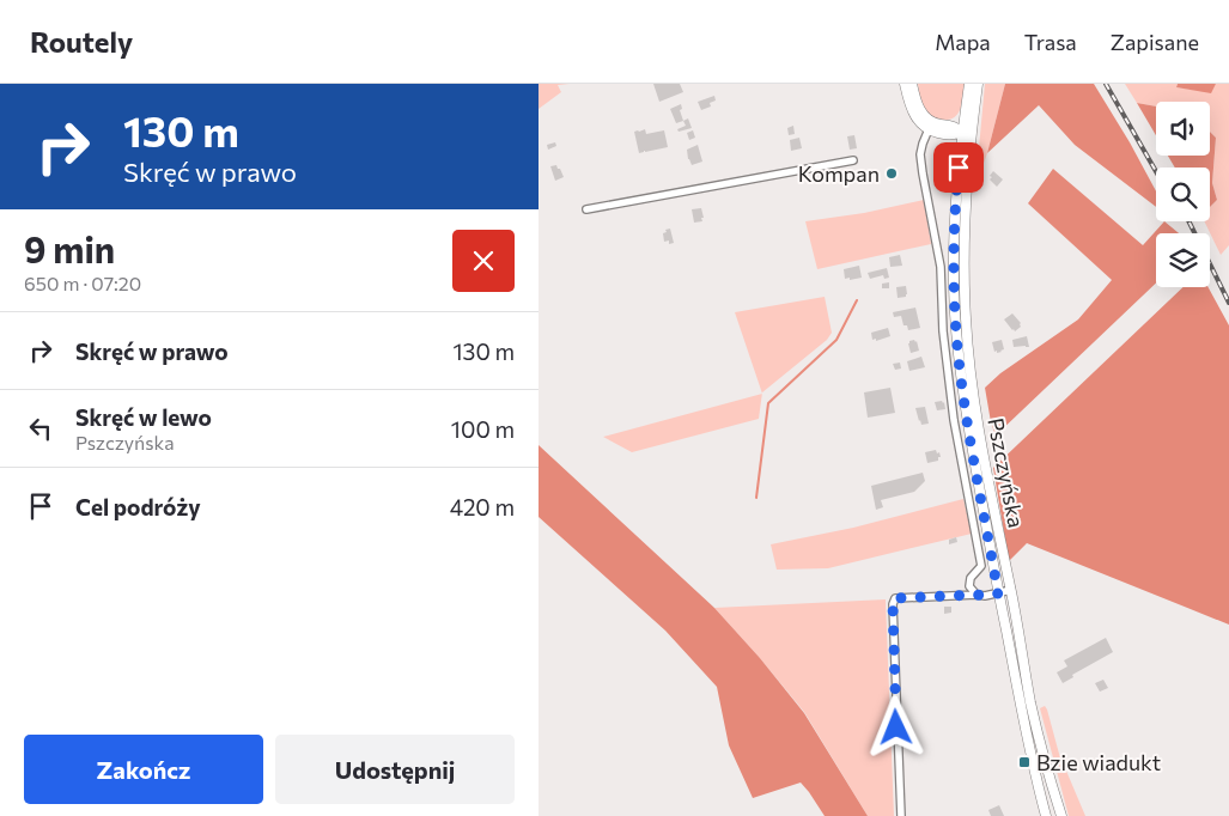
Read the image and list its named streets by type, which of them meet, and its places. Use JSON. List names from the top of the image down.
{
  "streets": {
    "main road": ["Pszczyńska"]
  },
  "places": {
    "other": ["Kompan"],
    "transit": ["Bzie wiadukt"]
  },
  "page": {
    "header": "Routely",
    "nav": ["Mapa", "Trasa", "Zapisane"],
    "turn": ["130 m", "Skręć w prawo"],
    "heading": ["9 min", "650 m · 07:20"],
    "list": [
      {
        "name": "Skręć w prawo",
        "value": "130 m"
      },
      {
        "name": "Skręć w lewo",
        "note": "Pszczyńska",
        "value": "100 m"
      },
      {
        "name": "Cel podróży",
        "value": "420 m"
      }
    ],
    "buttons": ["Zakończ", "Udostępnij"]
  }
}
